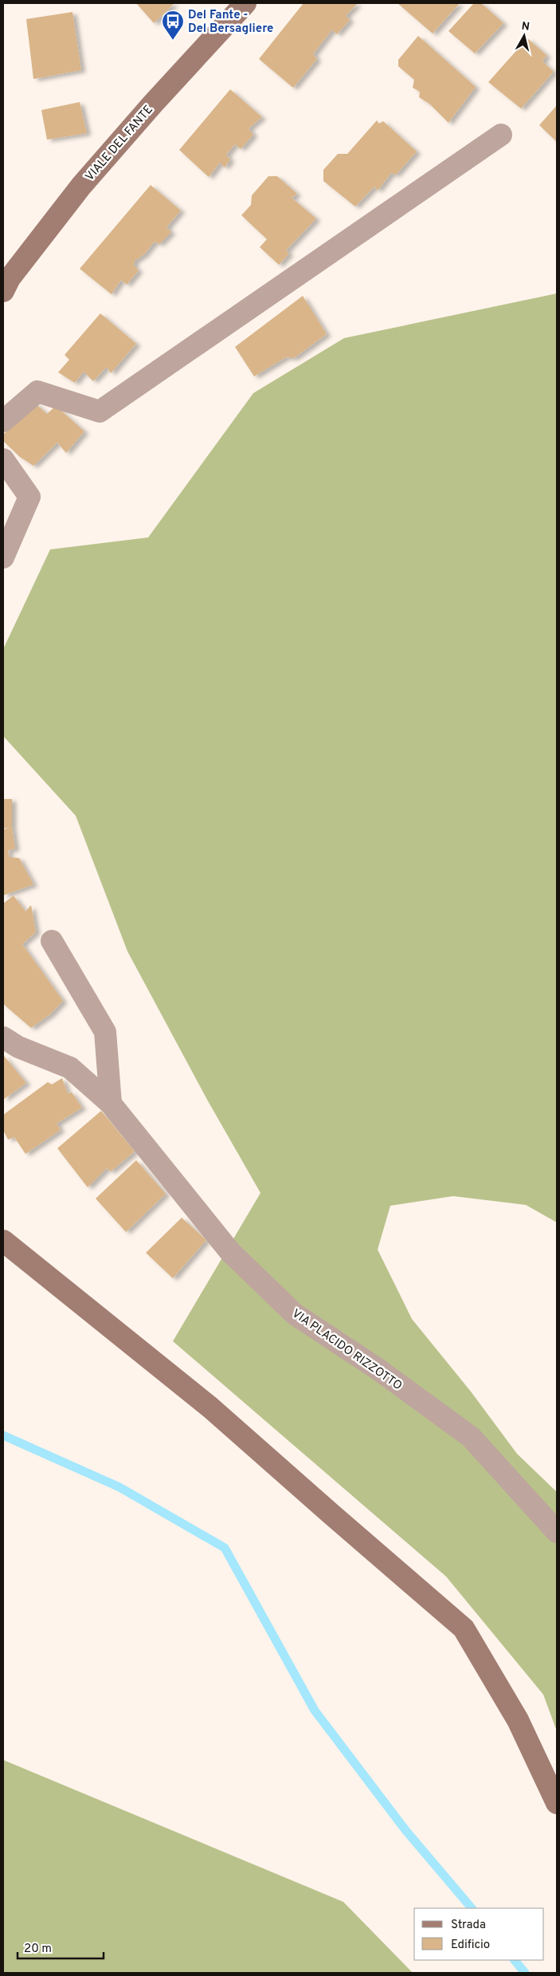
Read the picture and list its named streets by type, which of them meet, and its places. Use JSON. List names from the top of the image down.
{
  "streets": {
    "main road": ["VIALE DEL FANTE"],
    "street": ["VIA PLACIDO RIZZOTTO"]
  },
  "places": {
    "bus stop": ["Del Fante - Del Bersagliere"]
  },
  "legend": ["Strada", "Edificio"],
  "scale_bar": "20 m",
  "north": "top"
}
